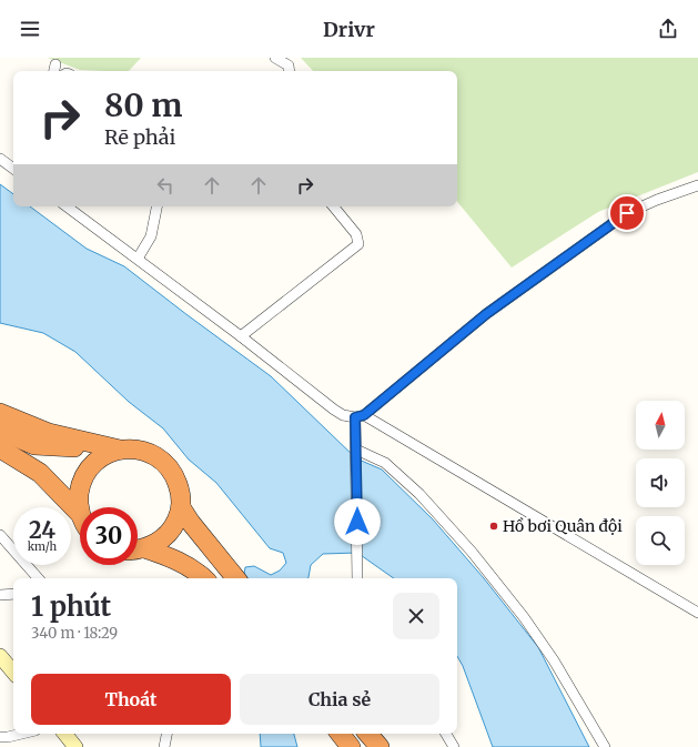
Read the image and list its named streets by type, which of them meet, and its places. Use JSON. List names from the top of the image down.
{
  "places": ["Hồ bơi Quân đội"],
  "north": "top",
  "page": {
    "header": "Drivr",
    "turn": ["80 m", "Rẽ phải"],
    "speed": "24 km/h",
    "limit": "30",
    "heading": ["1 phút", "340 m · 18:29"],
    "buttons": ["Thoát", "Chia sẻ"]
  }
}
